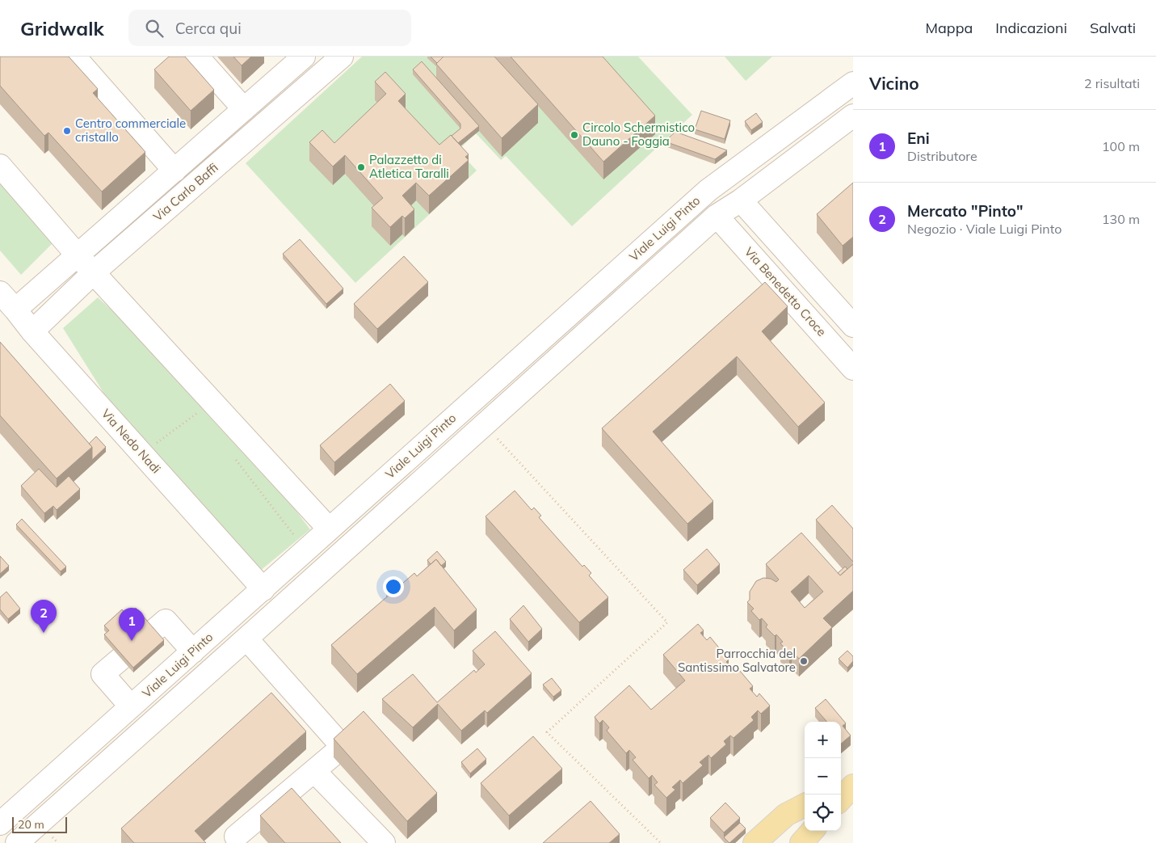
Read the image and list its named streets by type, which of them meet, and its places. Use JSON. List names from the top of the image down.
{
  "streets": {
    "street": [
      "Via Carlo Baffi",
      "Viale Luigi Pinto",
      "Via Benedetto Croce",
      "Via Nedo Nadi"
    ]
  },
  "crossings": [
    ["Via Carlo Baffi", "Via Nedo Nadi"],
    ["Viale Luigi Pinto", "Via Benedetto Croce"],
    ["Viale Luigi Pinto", "Via Nedo Nadi"]
  ],
  "places": [
    "Centro commerciale cristallo",
    "Circolo Schermistico Dauno - Foggia",
    "Palazzetto di Atletica Taralli",
    "Parrocchia del Santissimo Salvatore"
  ],
  "scale_bar": "20 m",
  "page": {
    "header": "Gridwalk",
    "search": "Cerca qui",
    "nav": ["Mappa", "Indicazioni", "Salvati"],
    "heading": ["Vicino", "2 risultati"],
    "list": [
      {
        "mark": "1",
        "name": "Eni",
        "note": "Distributore",
        "value": "100 m"
      },
      {
        "mark": "2",
        "name": "Mercato \"Pinto\"",
        "note": "Negozio · Viale Luigi Pinto",
        "value": "130 m"
      }
    ],
    "pins": ["2", "1"],
    "map_buttons": ["+", "−"],
    "scale": "20 m"
  }
}
